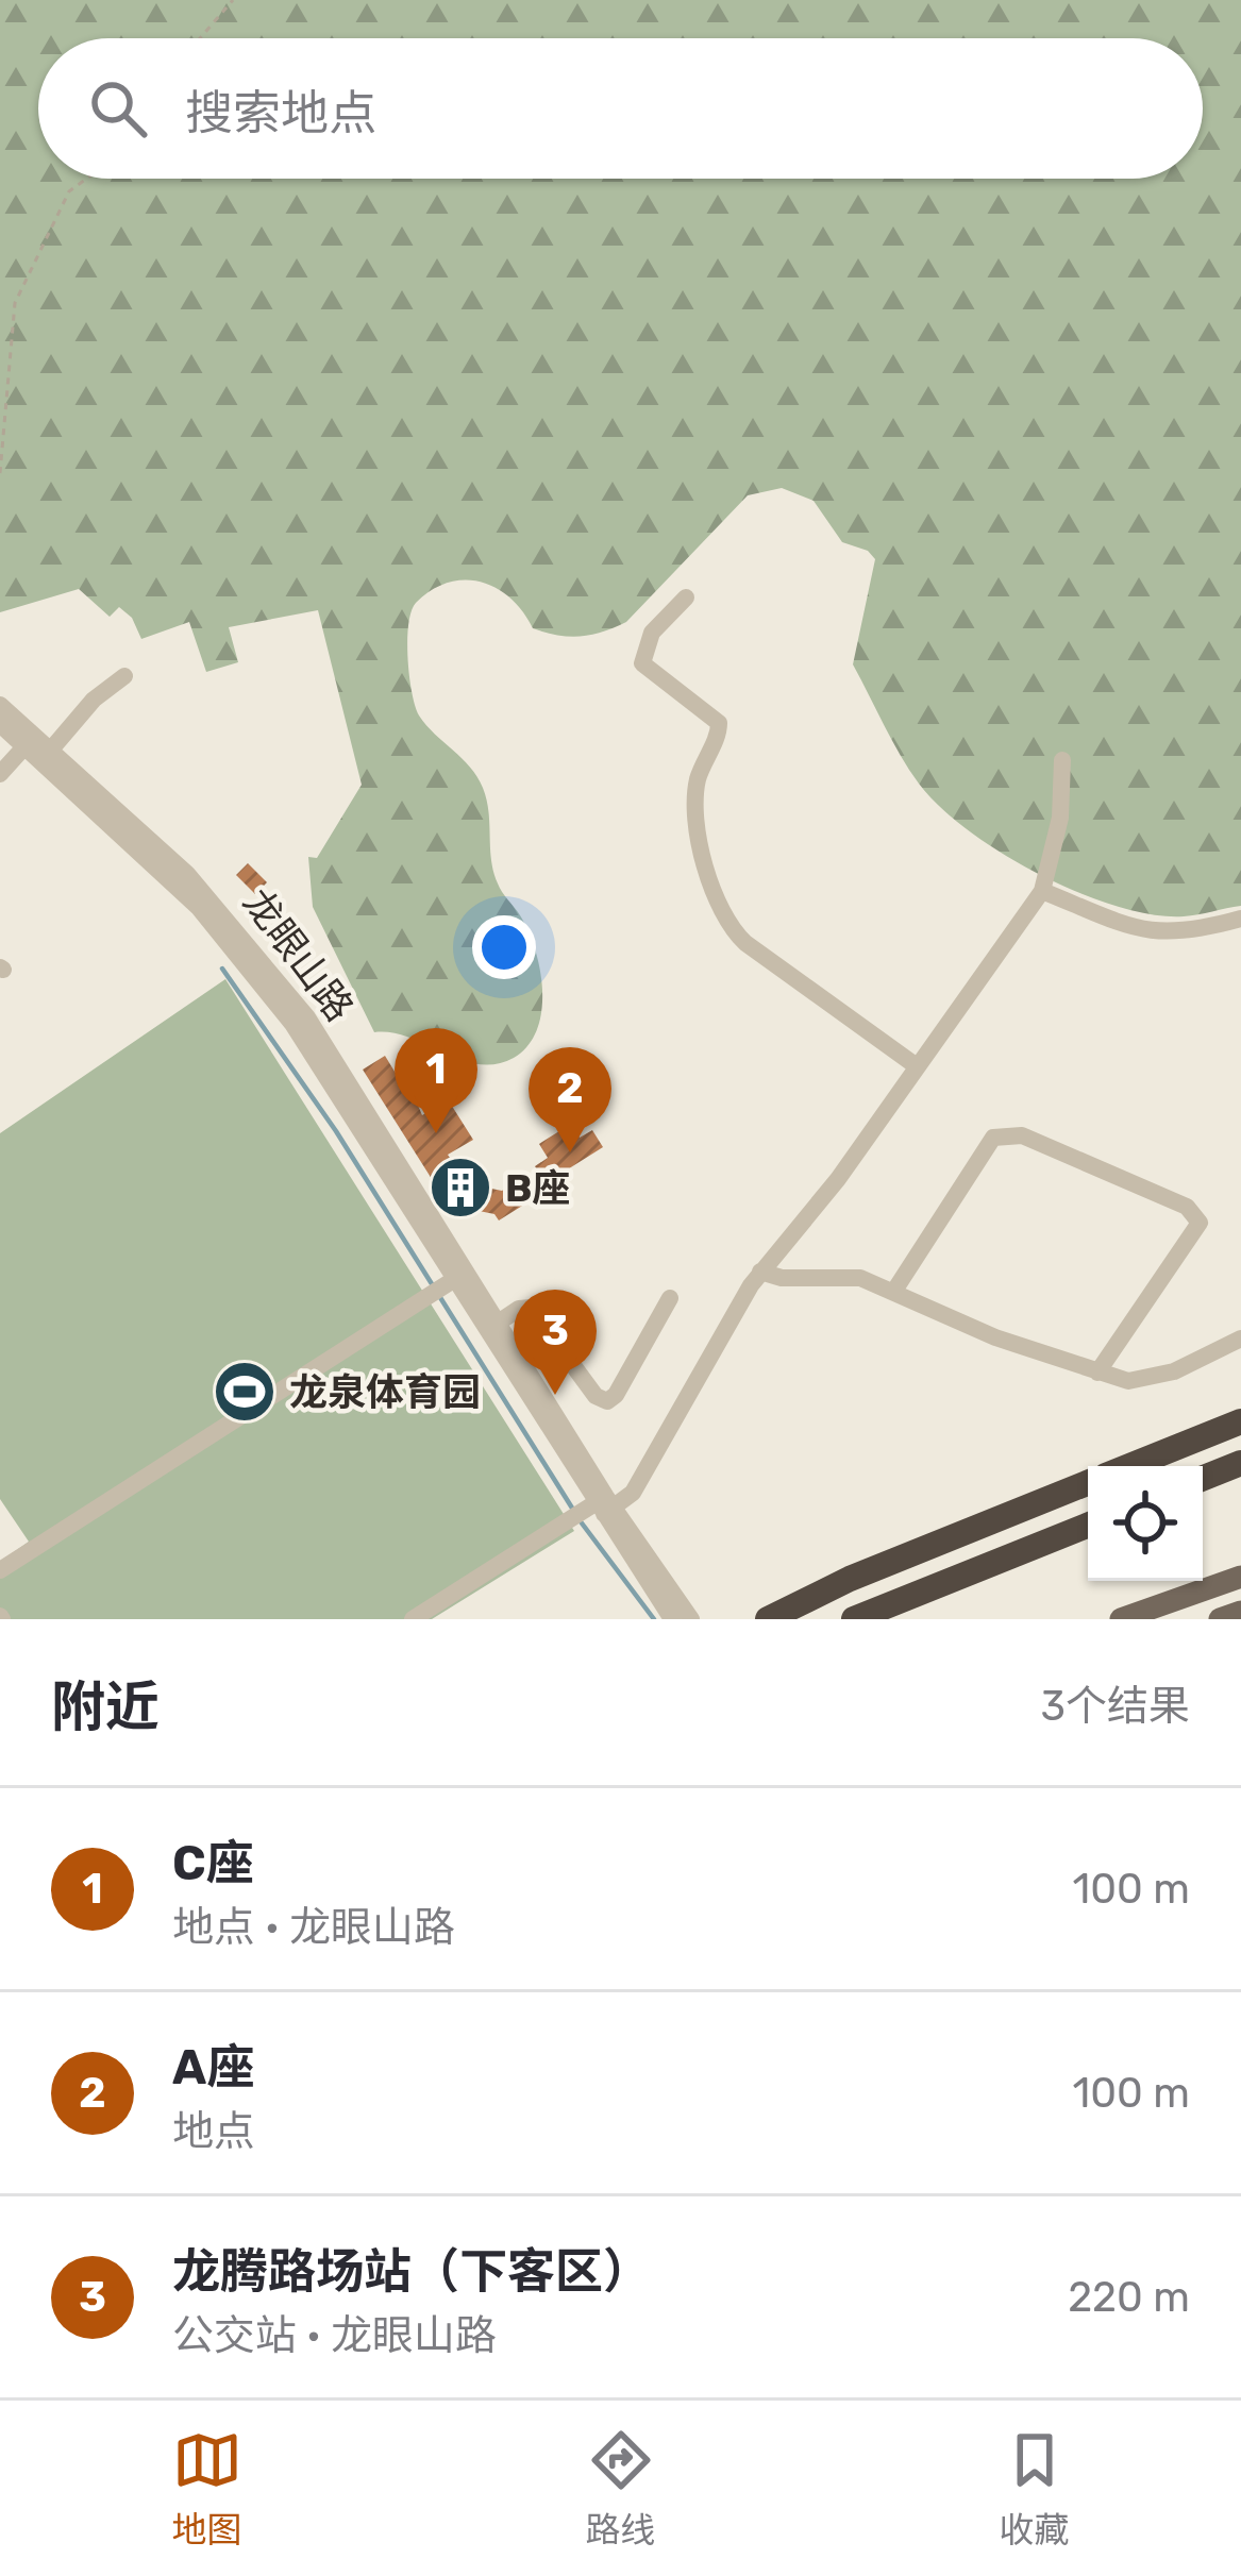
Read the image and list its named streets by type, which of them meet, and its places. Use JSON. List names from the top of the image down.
{
  "streets": {
    "street": ["龙眼山路"]
  },
  "places": {
    "building": ["B座"],
    "sports": ["龙泉体育园"]
  },
  "page": {
    "search": "搜索地点",
    "pins": ["1", "2", "3"],
    "heading": ["附近", "3个结果"],
    "list": [
      {
        "mark": "1",
        "name": "C座",
        "note": "地点 · 龙眼山路",
        "value": "100 m"
      },
      {
        "mark": "2",
        "name": "A座",
        "note": "地点",
        "value": "100 m"
      },
      {
        "mark": "3",
        "name": "龙腾路场站（下客区）",
        "note": "公交站 · 龙眼山路",
        "value": "220 m"
      }
    ],
    "nav": ["地图", "路线", "收藏"]
  }
}
